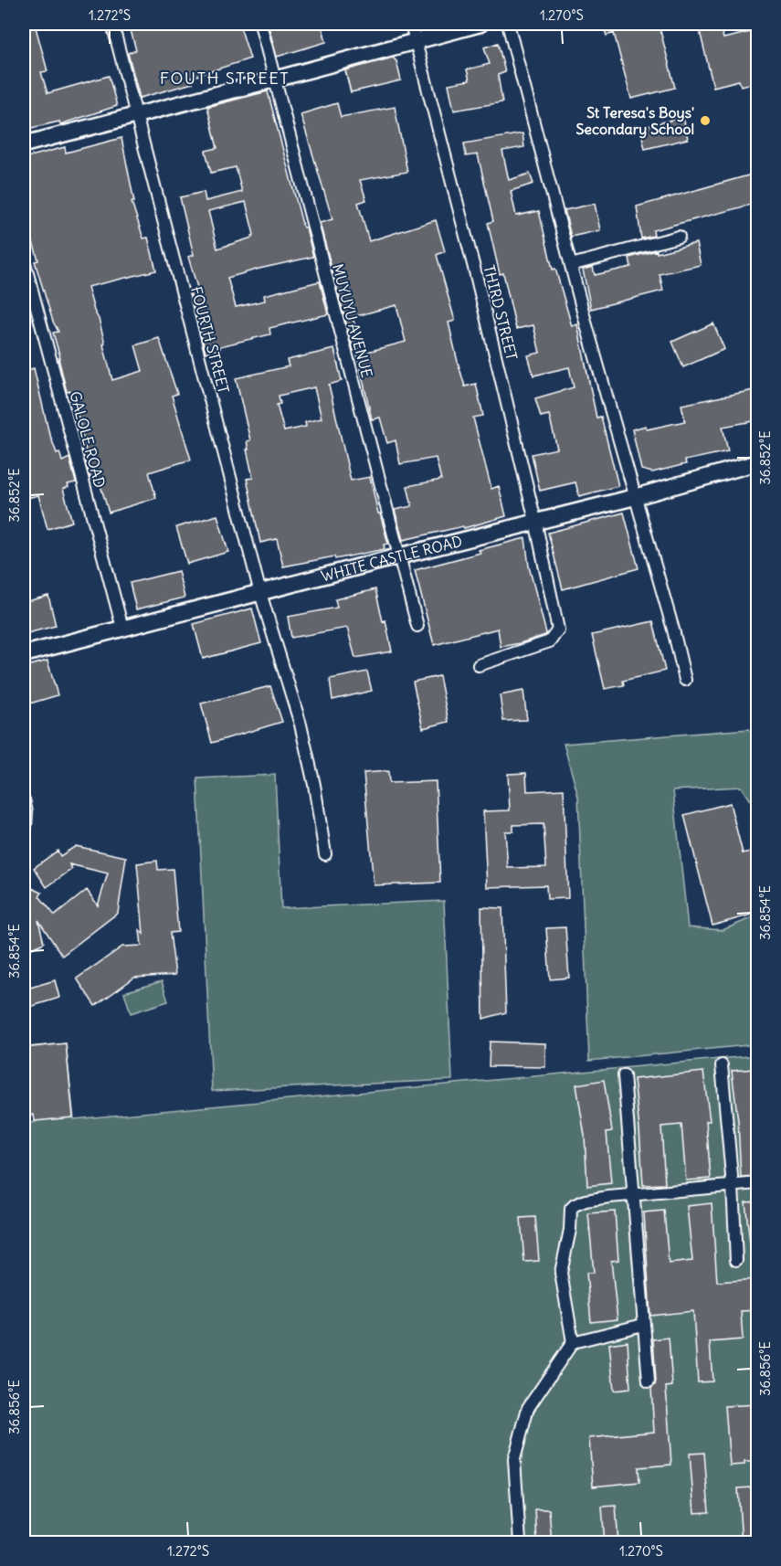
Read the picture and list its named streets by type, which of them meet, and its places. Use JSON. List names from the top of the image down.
{
  "streets": {
    "street": [
      "THIRD STREET",
      "MUYUYU AVENUE",
      "FOURTH STREET",
      "GALOLE ROAD",
      "WHITE CASTLE ROAD"
    ]
  },
  "crossings": [
    ["THIRD STREET", "WHITE CASTLE ROAD"],
    ["MUYUYU AVENUE", "WHITE CASTLE ROAD"],
    ["FOURTH STREET", "WHITE CASTLE ROAD"],
    ["GALOLE ROAD", "WHITE CASTLE ROAD"]
  ],
  "districts": ["FOUTH STREET"],
  "places": ["St Teresa's Boys' Secondary School"],
  "coordinates": [
    "1.272°S",
    "1.270°S",
    "36.852°E",
    "36.854°E",
    "36.856°E"
  ]
}
